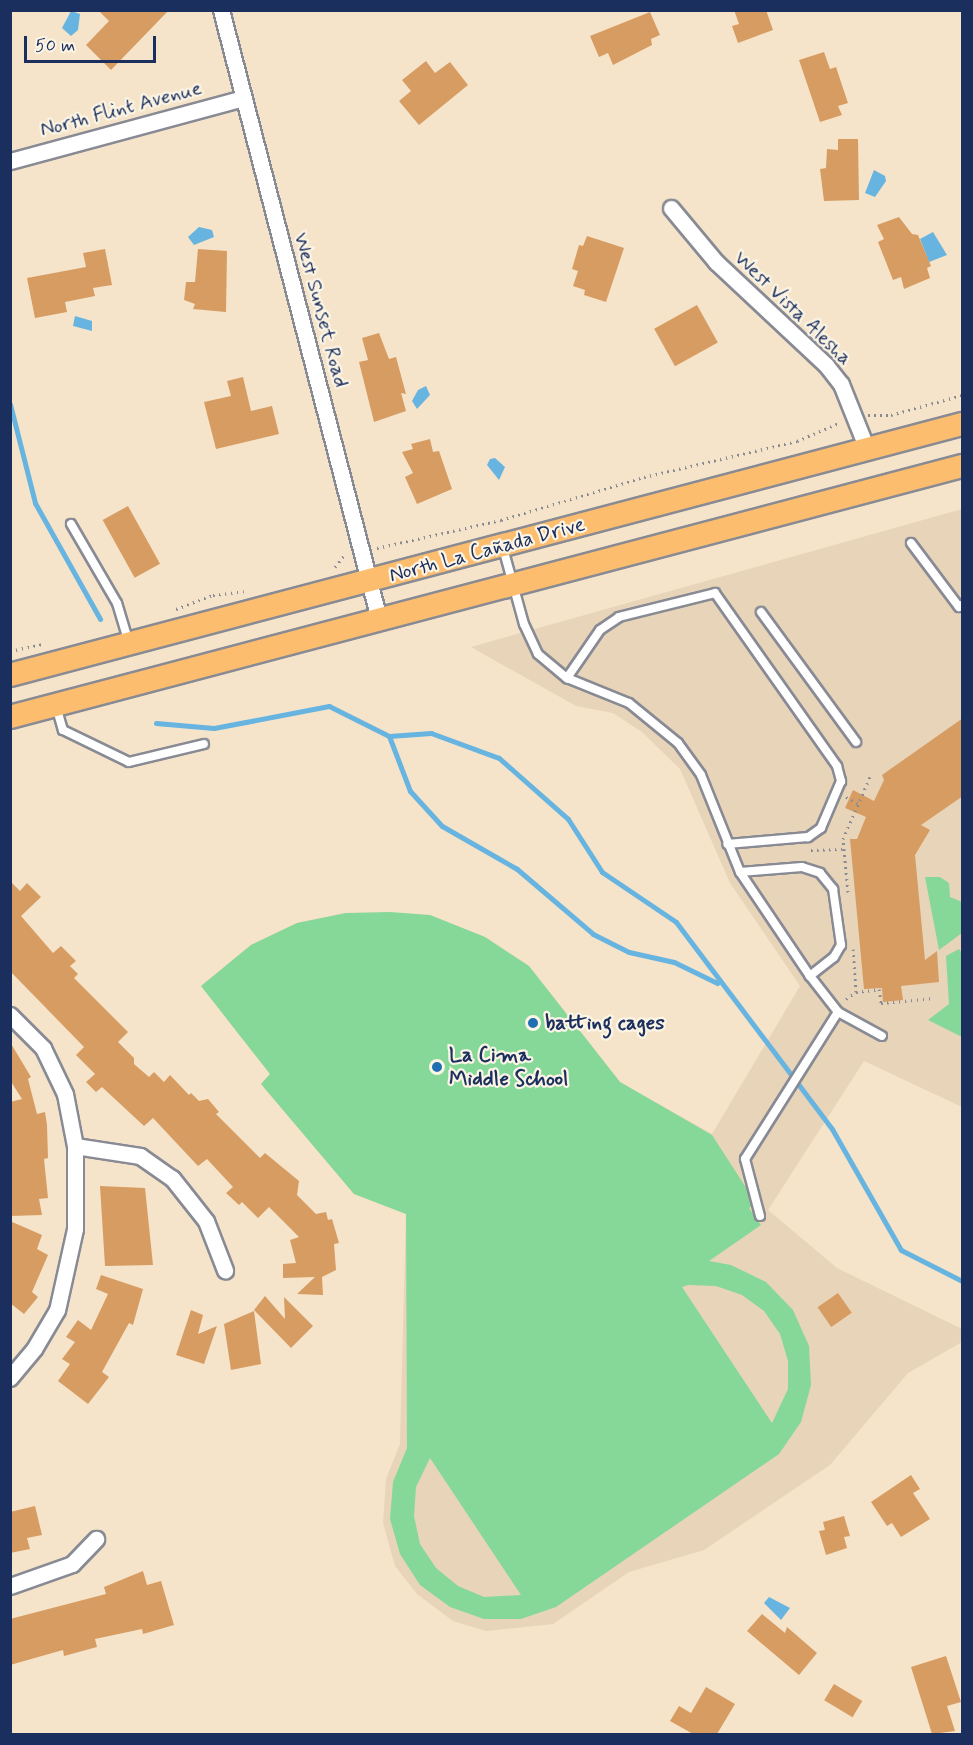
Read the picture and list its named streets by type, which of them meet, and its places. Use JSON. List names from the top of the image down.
{
  "streets": {
    "main road": ["North La Cañada Drive"],
    "street": ["North Flint Avenue", "West Vista Alesha", "West Sunset Road"]
  },
  "crossings": [
    ["North Flint Avenue", "West Sunset Road"],
    ["West Vista Alesha", "North La Cañada Drive"],
    ["West Sunset Road", "North La Cañada Drive"]
  ],
  "places": ["batting cages", "La Cima Middle School"],
  "scale_bar": "50 m"
}
